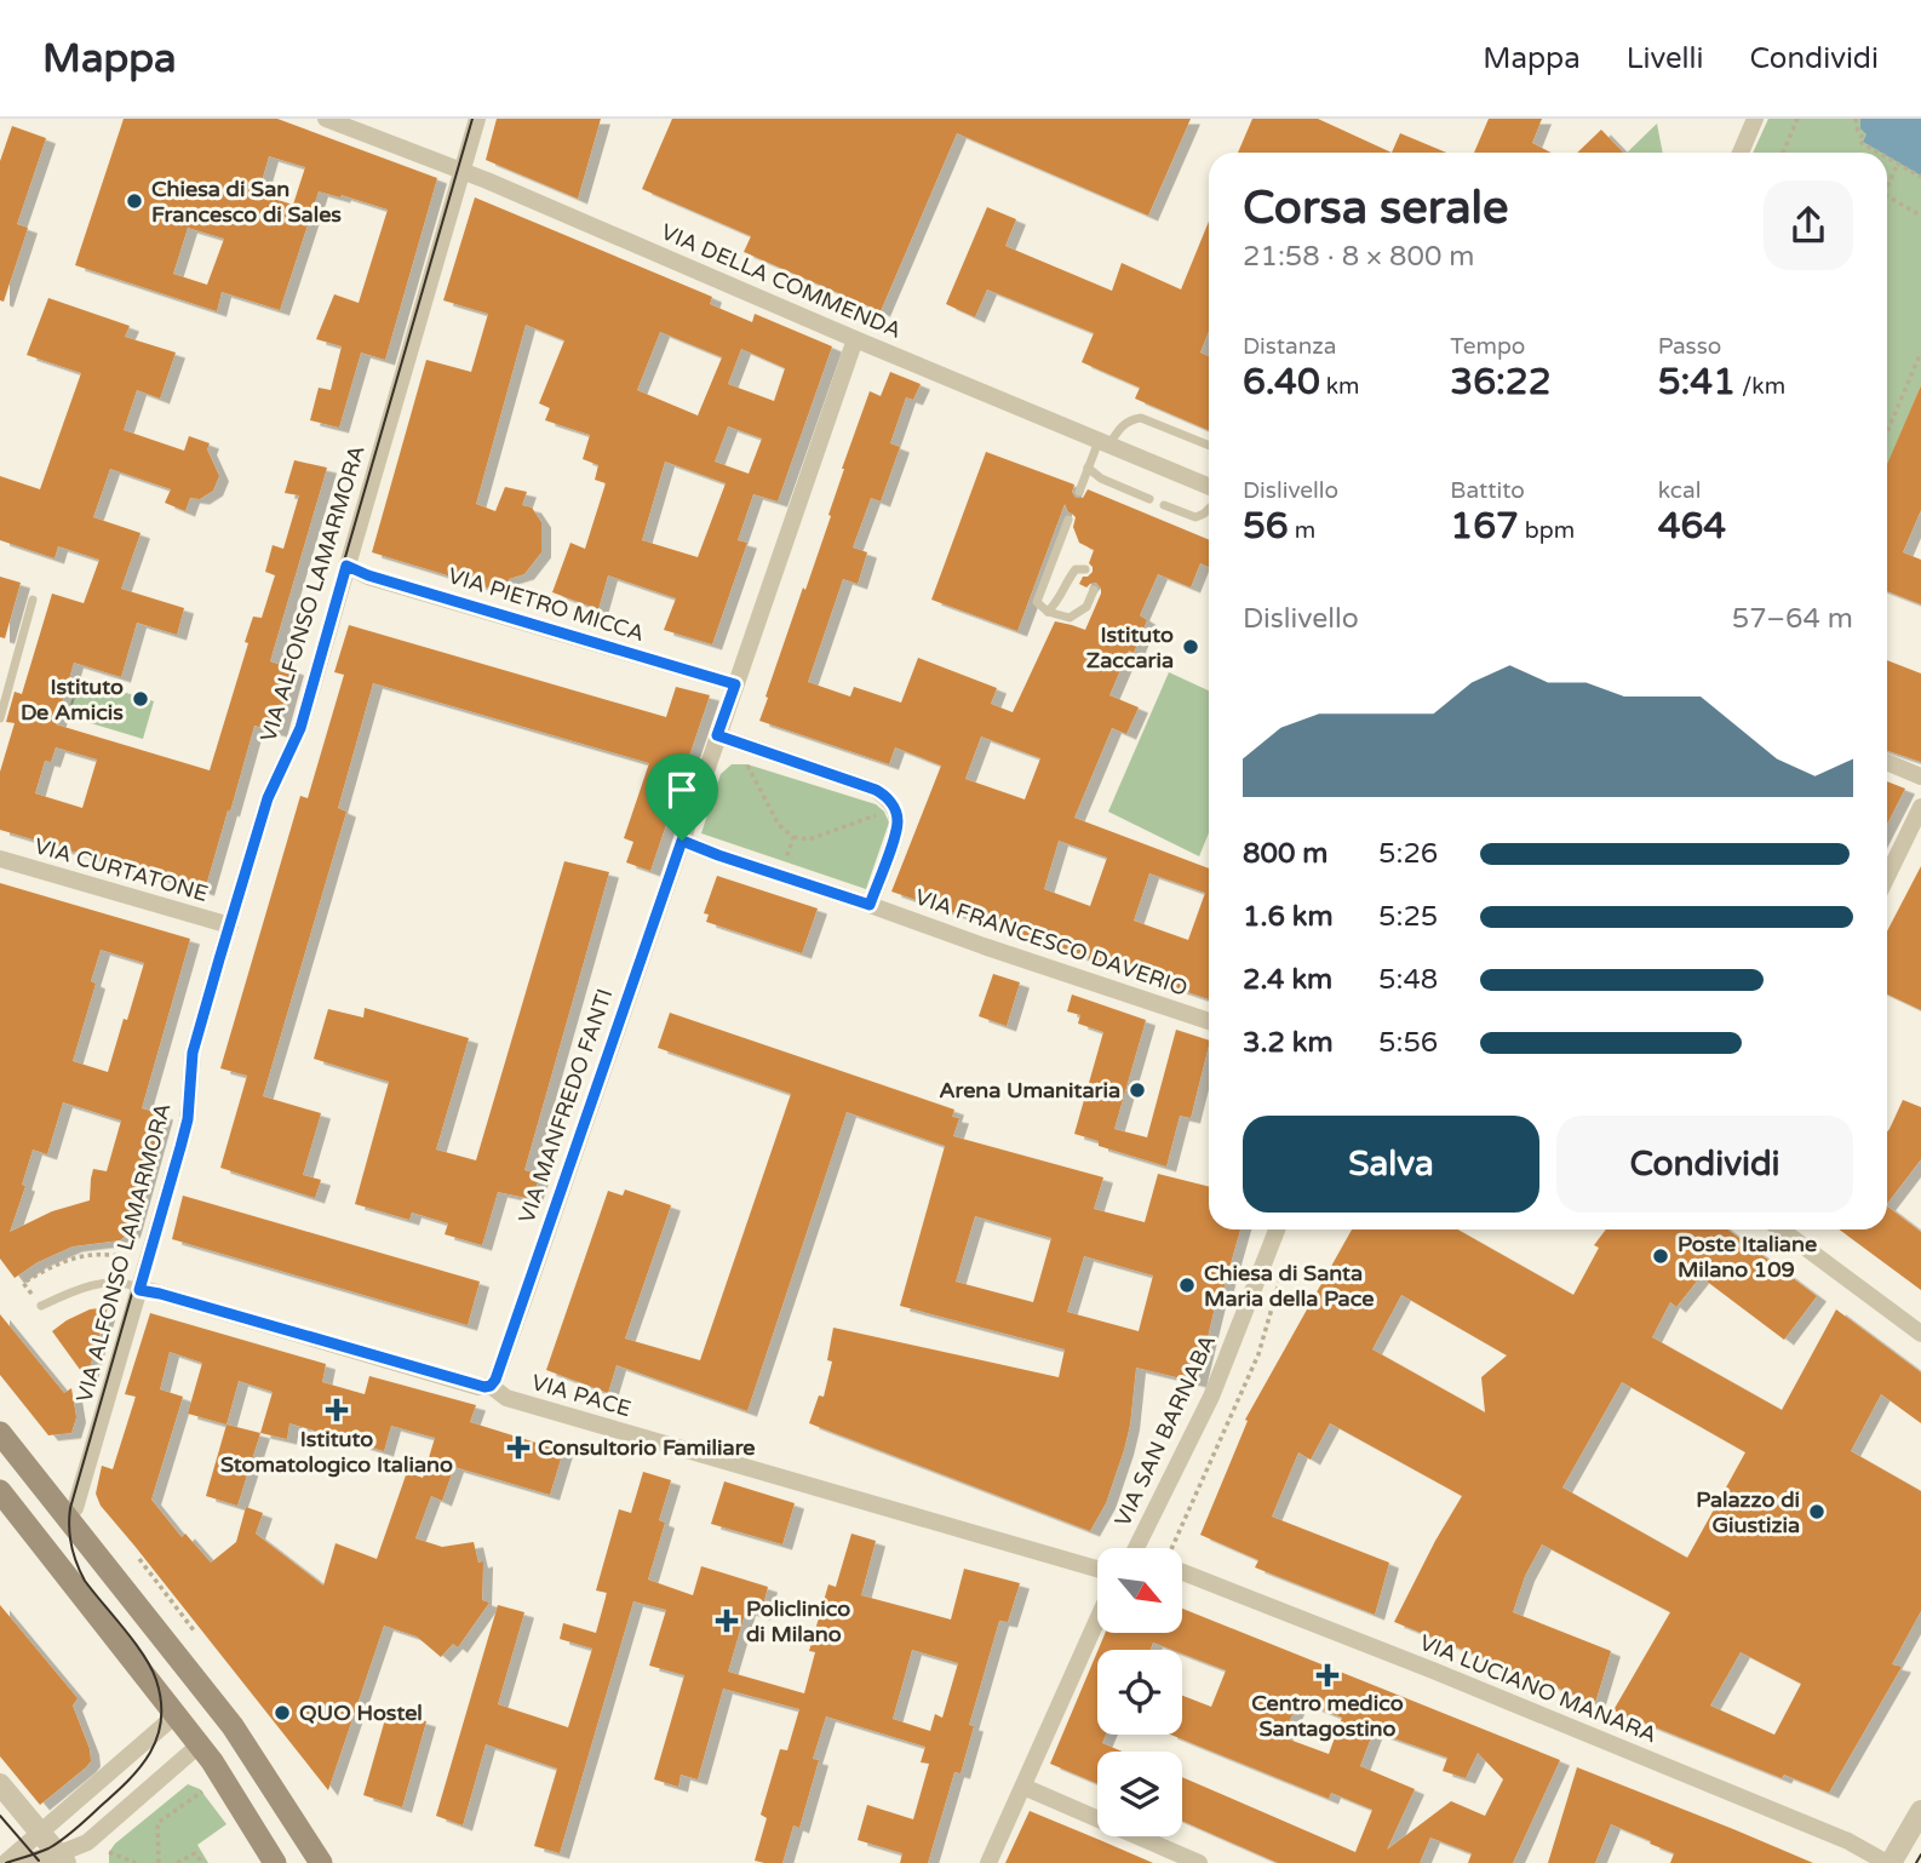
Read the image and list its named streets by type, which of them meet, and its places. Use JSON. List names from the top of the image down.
{
  "streets": {
    "street": [
      "VIA DELLA COMMENDA",
      "VIA ALFONSO LAMARMORA",
      "VIA PIETRO MICCA",
      "VIA CURTATONE",
      "VIA FRANCESCO DAVERIO",
      "VIA MANFREDO FANTI",
      "VIA PACE",
      "VIA SAN BARNABA",
      "VIA LUCIANO MANARA"
    ]
  },
  "crossings": [
    ["VIA DELLA COMMENDA", "VIA ALFONSO LAMARMORA"],
    ["VIA ALFONSO LAMARMORA", "VIA PIETRO MICCA"],
    ["VIA ALFONSO LAMARMORA", "VIA CURTATONE"],
    ["VIA ALFONSO LAMARMORA", "VIA PACE"],
    ["VIA FRANCESCO DAVERIO", "VIA MANFREDO FANTI"],
    ["VIA MANFREDO FANTI", "VIA PACE"]
  ],
  "places": {
    "other": [
      "Chiesa di San Francesco di Sales",
      "Istituto Zaccaria",
      "Istituto De Amicis",
      "Arena Umanitaria",
      "Poste Italiane Milano 109",
      "Chiesa di Santa Maria della Pace",
      "Palazzo di Giustizia",
      "QUO Hostel"
    ],
    "health": [
      "Istituto Stomatologico Italiano",
      "Consultorio Familiare",
      "Policlinico di Milano",
      "Centro medico Santagostino"
    ]
  },
  "north": "bottom right",
  "page": {
    "header": "Mappa",
    "nav": ["Mappa", "Livelli", "Condividi"],
    "heading": ["Corsa serale", "21:58 · 8 × 800 m"],
    "stats": [
      ["Distanza", "6.40 km"],
      ["Tempo", "36:22"],
      ["Passo", "5:41 /km"],
      ["Dislivello", "56 m"],
      ["Battito", "167 bpm"],
      ["kcal", "464"]
    ],
    "chart": ["Dislivello", "57–64 m"],
    "list": [
      {
        "name": "800 m",
        "note": "5:26"
      },
      {
        "name": "1.6 km",
        "note": "5:25"
      },
      {
        "name": "2.4 km",
        "note": "5:48"
      },
      {
        "name": "3.2 km",
        "note": "5:56"
      }
    ],
    "buttons": ["Salva", "Condividi"]
  }
}
